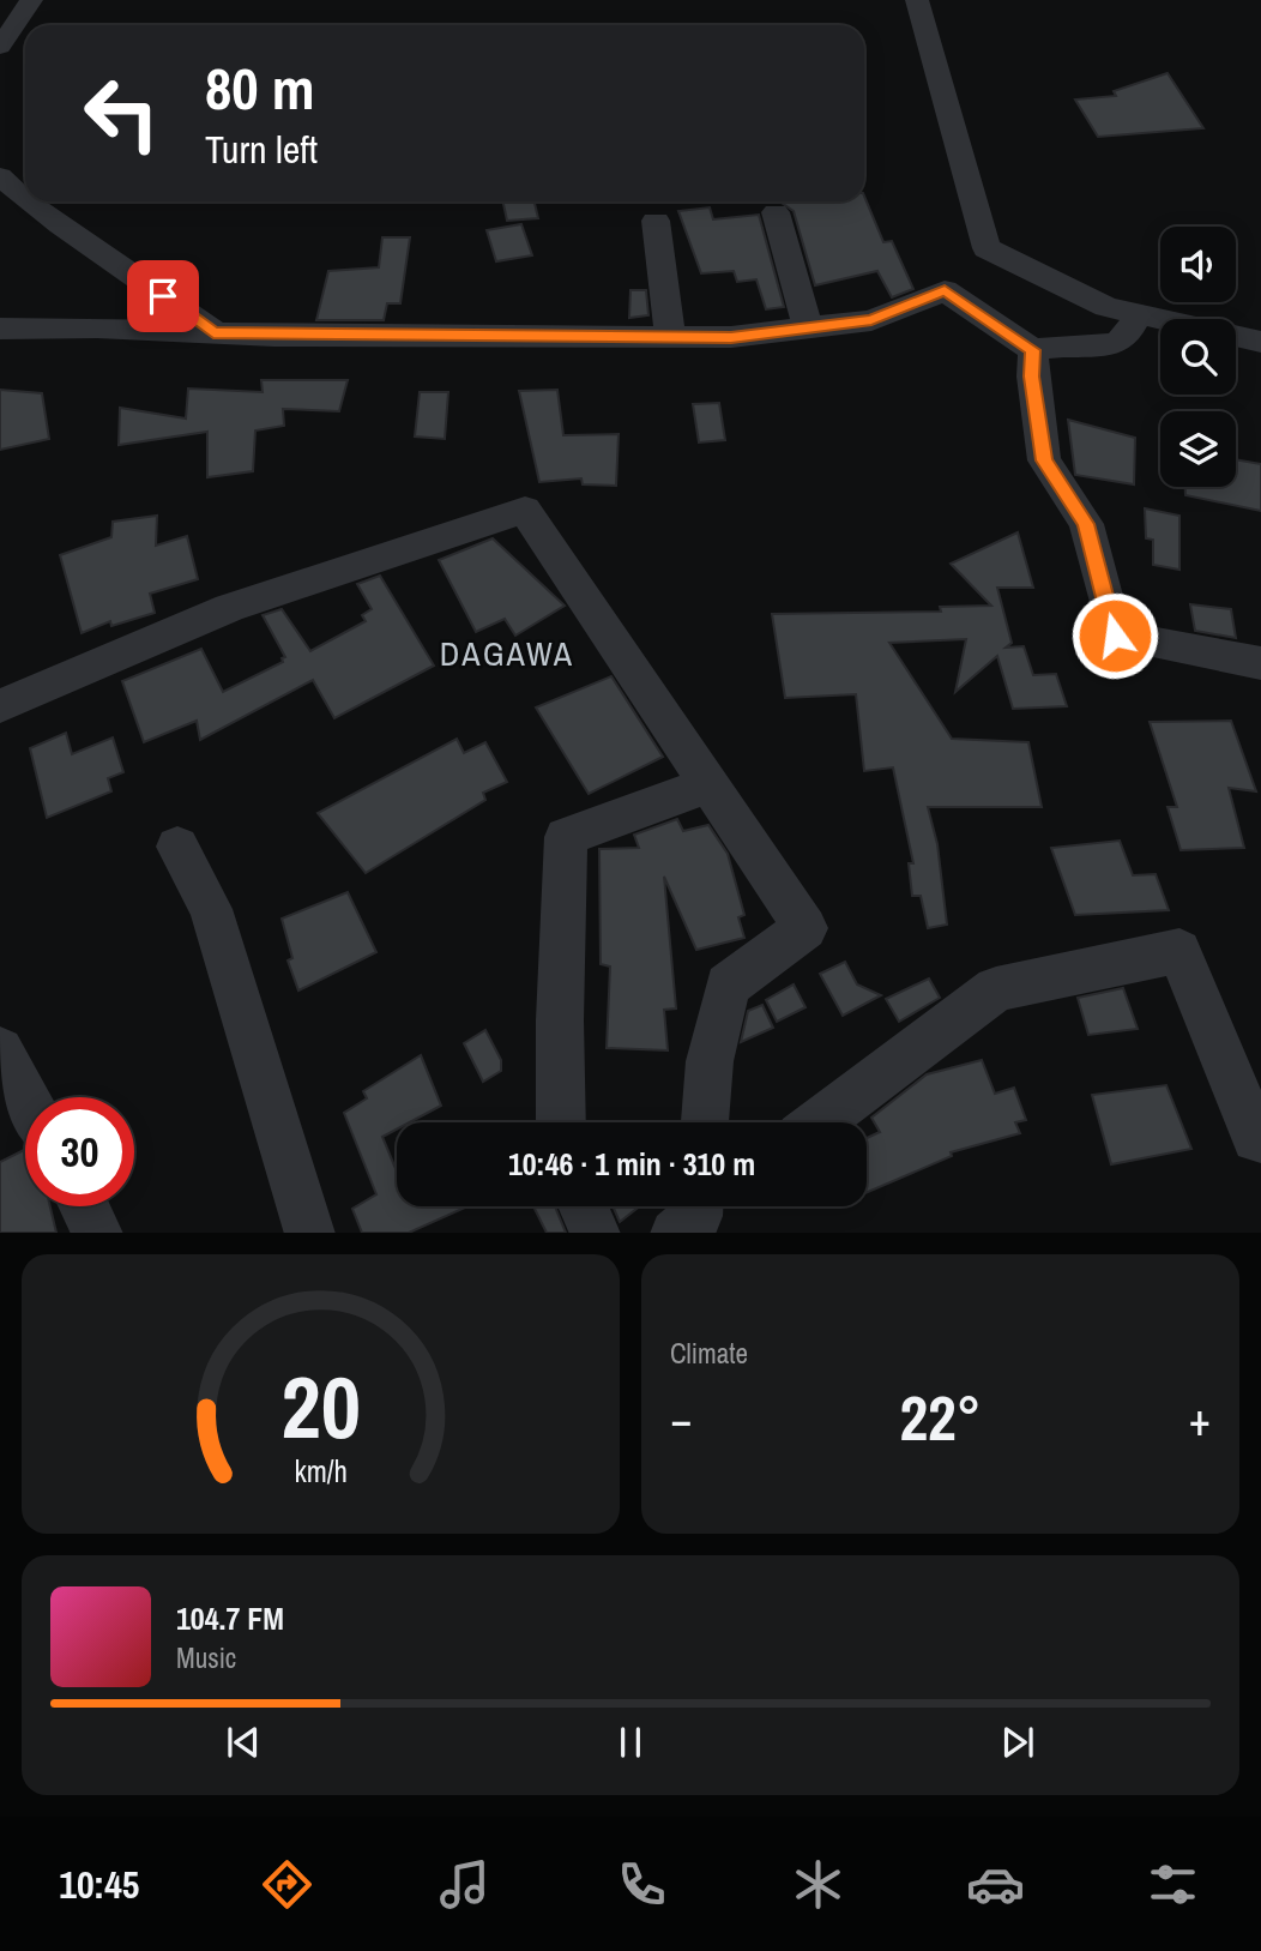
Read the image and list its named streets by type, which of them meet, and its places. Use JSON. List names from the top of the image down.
{
  "districts": ["DAGAWA"],
  "page": {
    "turn": ["80 m", "Turn left"],
    "limit": "30",
    "trip": "10:46 · 1 min · 310 m",
    "tile": "Climate",
    "heat": ["−", "22°", "+"],
    "song": ["104.7 FM", "Music"],
    "tabs": "10:45",
    "gauge": ["20", "km/h"]
  }
}
